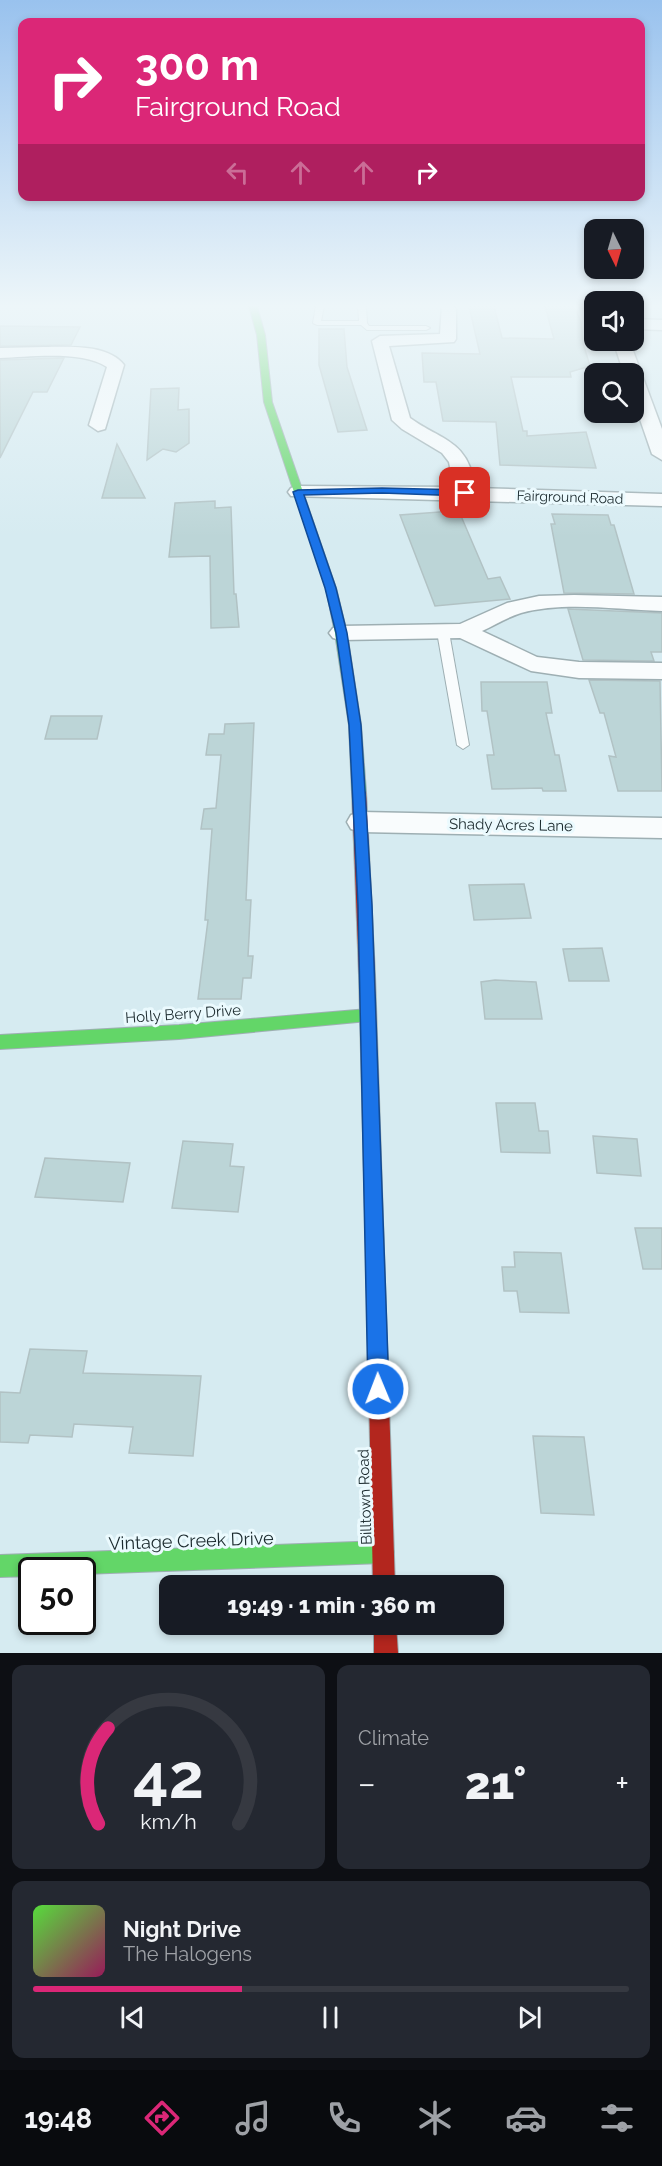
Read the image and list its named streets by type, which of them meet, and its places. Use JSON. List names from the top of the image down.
{
  "streets": {
    "main road": ["Holly Berry Drive", "Billtown Road", "Vintage Creek Drive"],
    "street": ["Fairground Road", "Shady Acres Lane"]
  },
  "crossings": [
    ["Fairground Road", "Billtown Road"],
    ["Shady Acres Lane", "Billtown Road"],
    ["Holly Berry Drive", "Billtown Road"],
    ["Billtown Road", "Vintage Creek Drive"]
  ],
  "north": "bottom",
  "page": {
    "turn": ["300 m", "Fairground Road"],
    "limit": "50",
    "trip": "19:49 · 1 min · 360 m",
    "tile": "Climate",
    "heat": ["−", "21°", "+"],
    "song": ["Night Drive", "The Halogens"],
    "tabs": "19:48",
    "gauge": ["42", "km/h"]
  }
}
